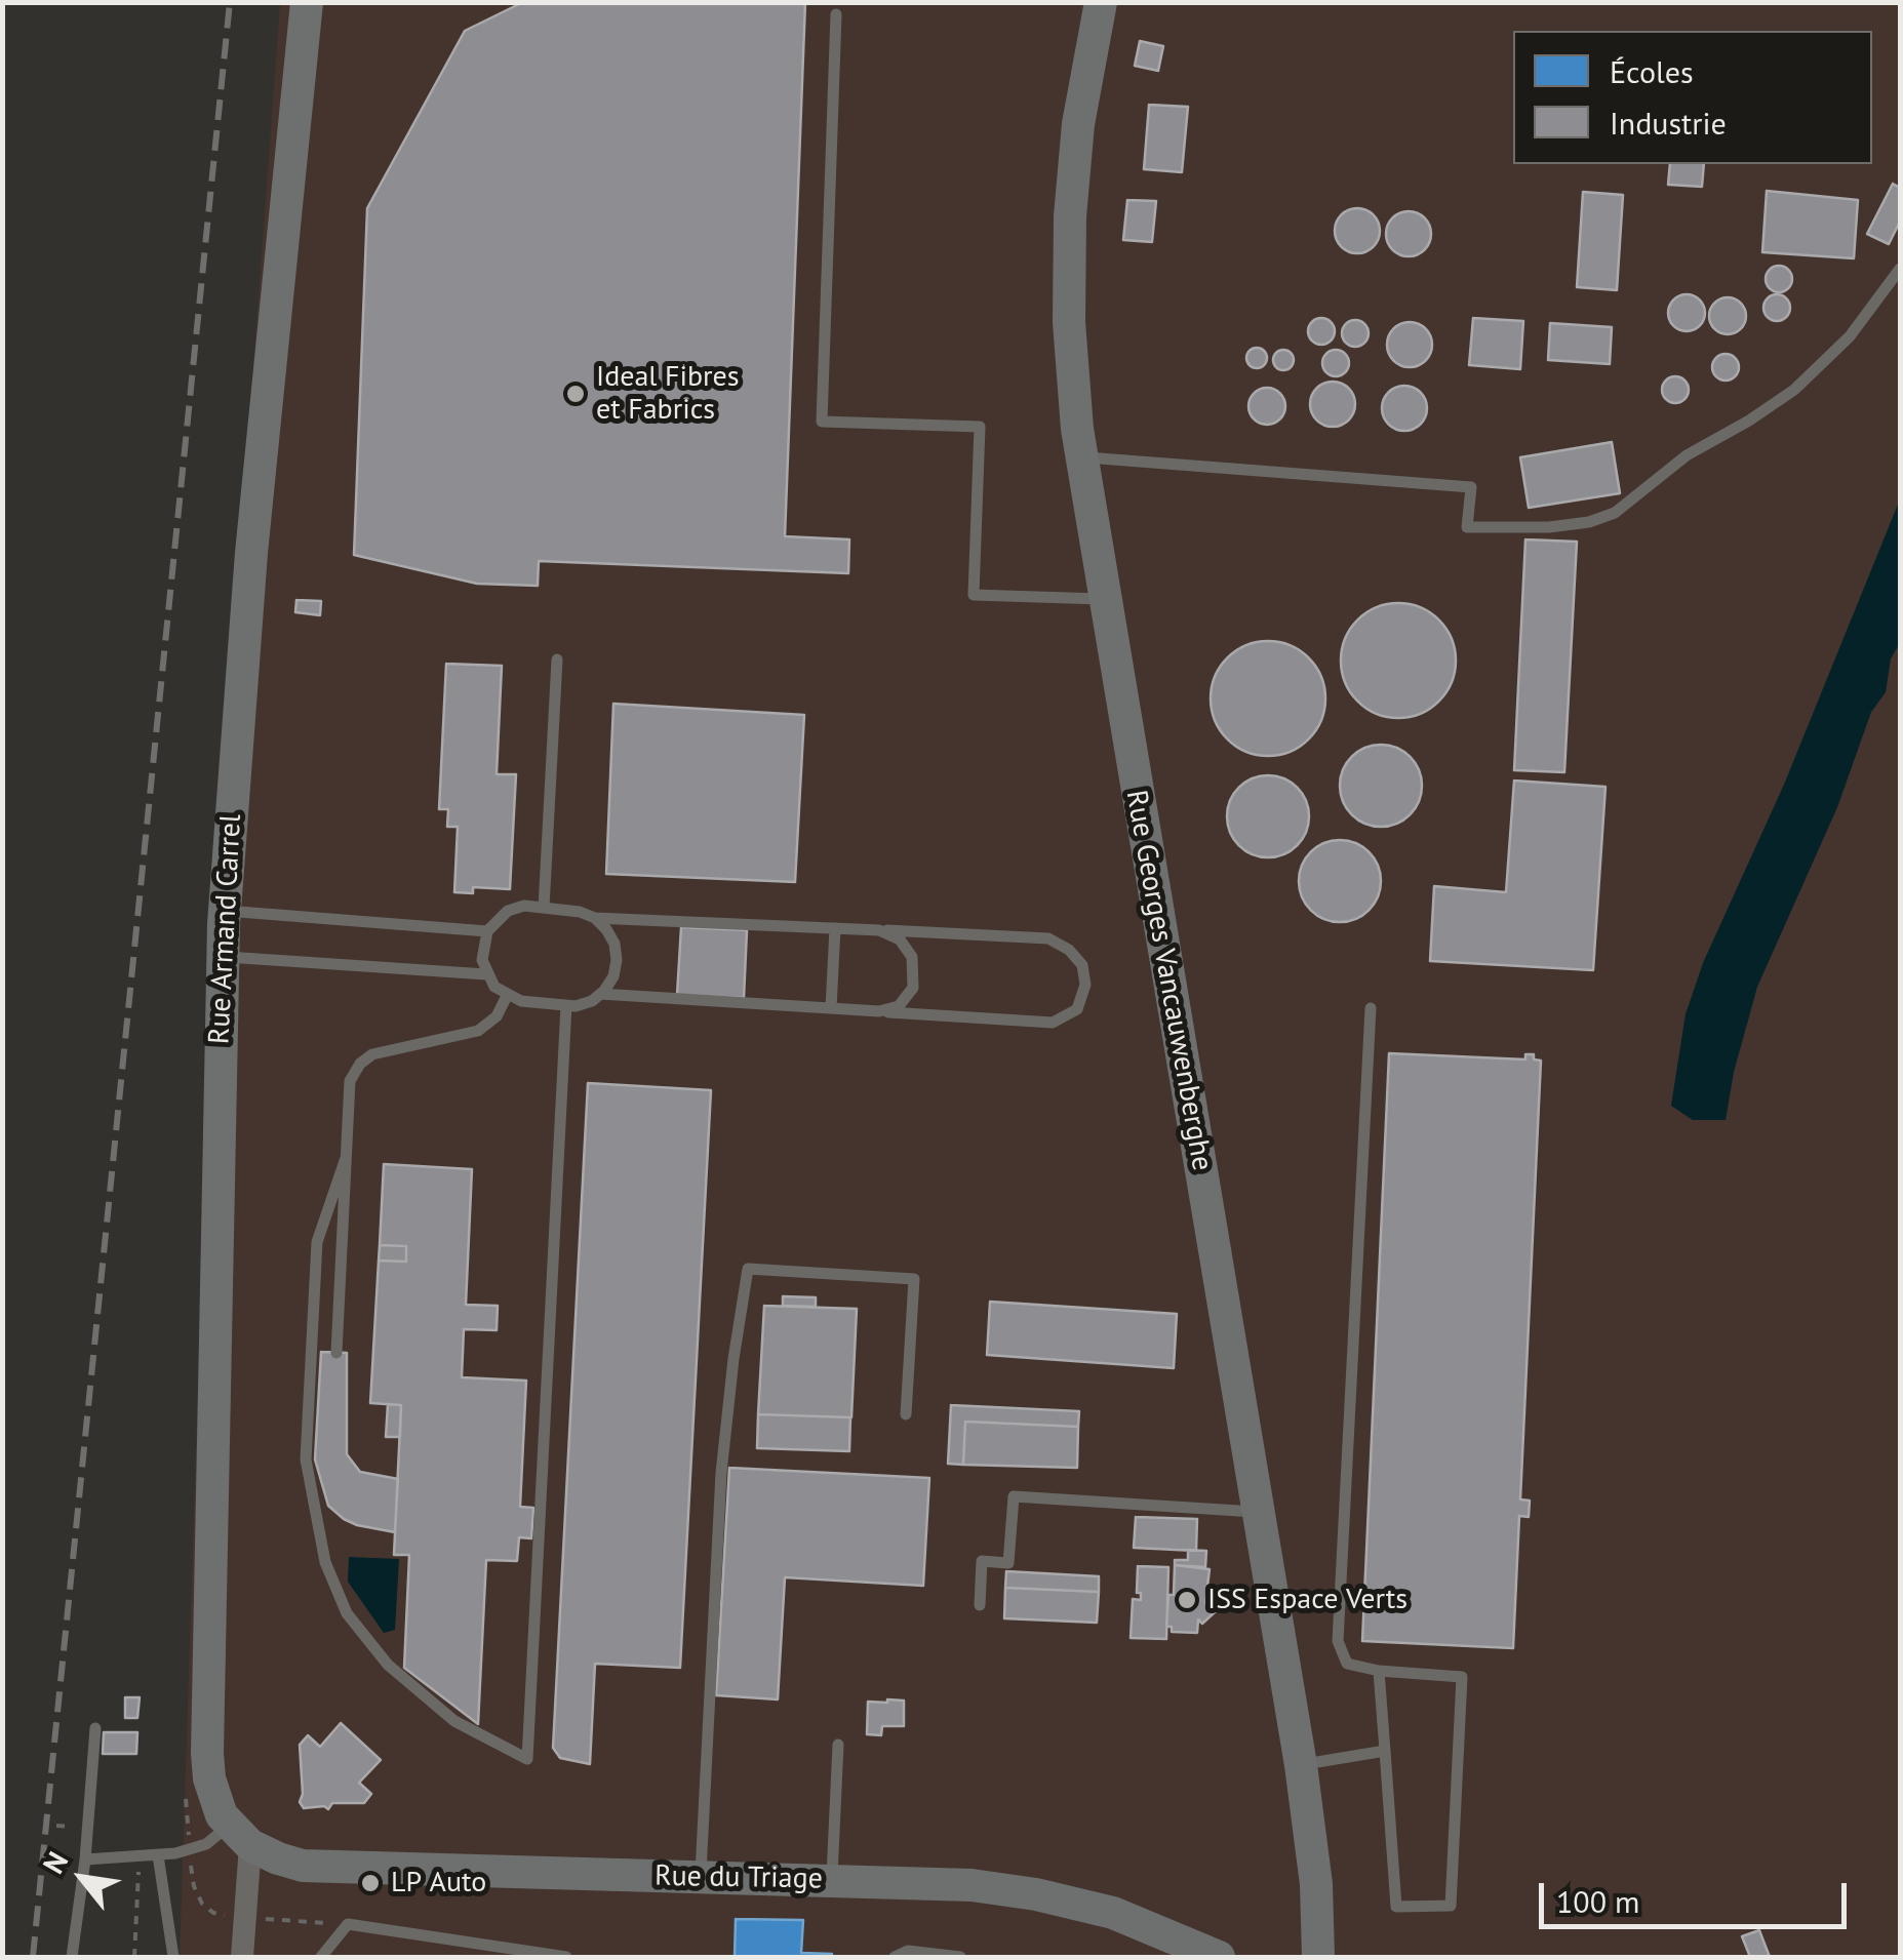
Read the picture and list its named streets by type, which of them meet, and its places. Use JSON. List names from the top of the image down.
{
  "streets": {
    "street": ["Rue Armand Carrel", "Rue Georges Vancauwenberghe", "Rue du Triage"]
  },
  "crossings": [
    ["Rue Armand Carrel", "Rue du Triage"]
  ],
  "places": ["Ideal Fibres et Fabrics", "ISS Espace Verts", "LP Auto"],
  "legend": ["Écoles", "Industrie"],
  "scale_bar": "100 m",
  "north": "top left"
}
